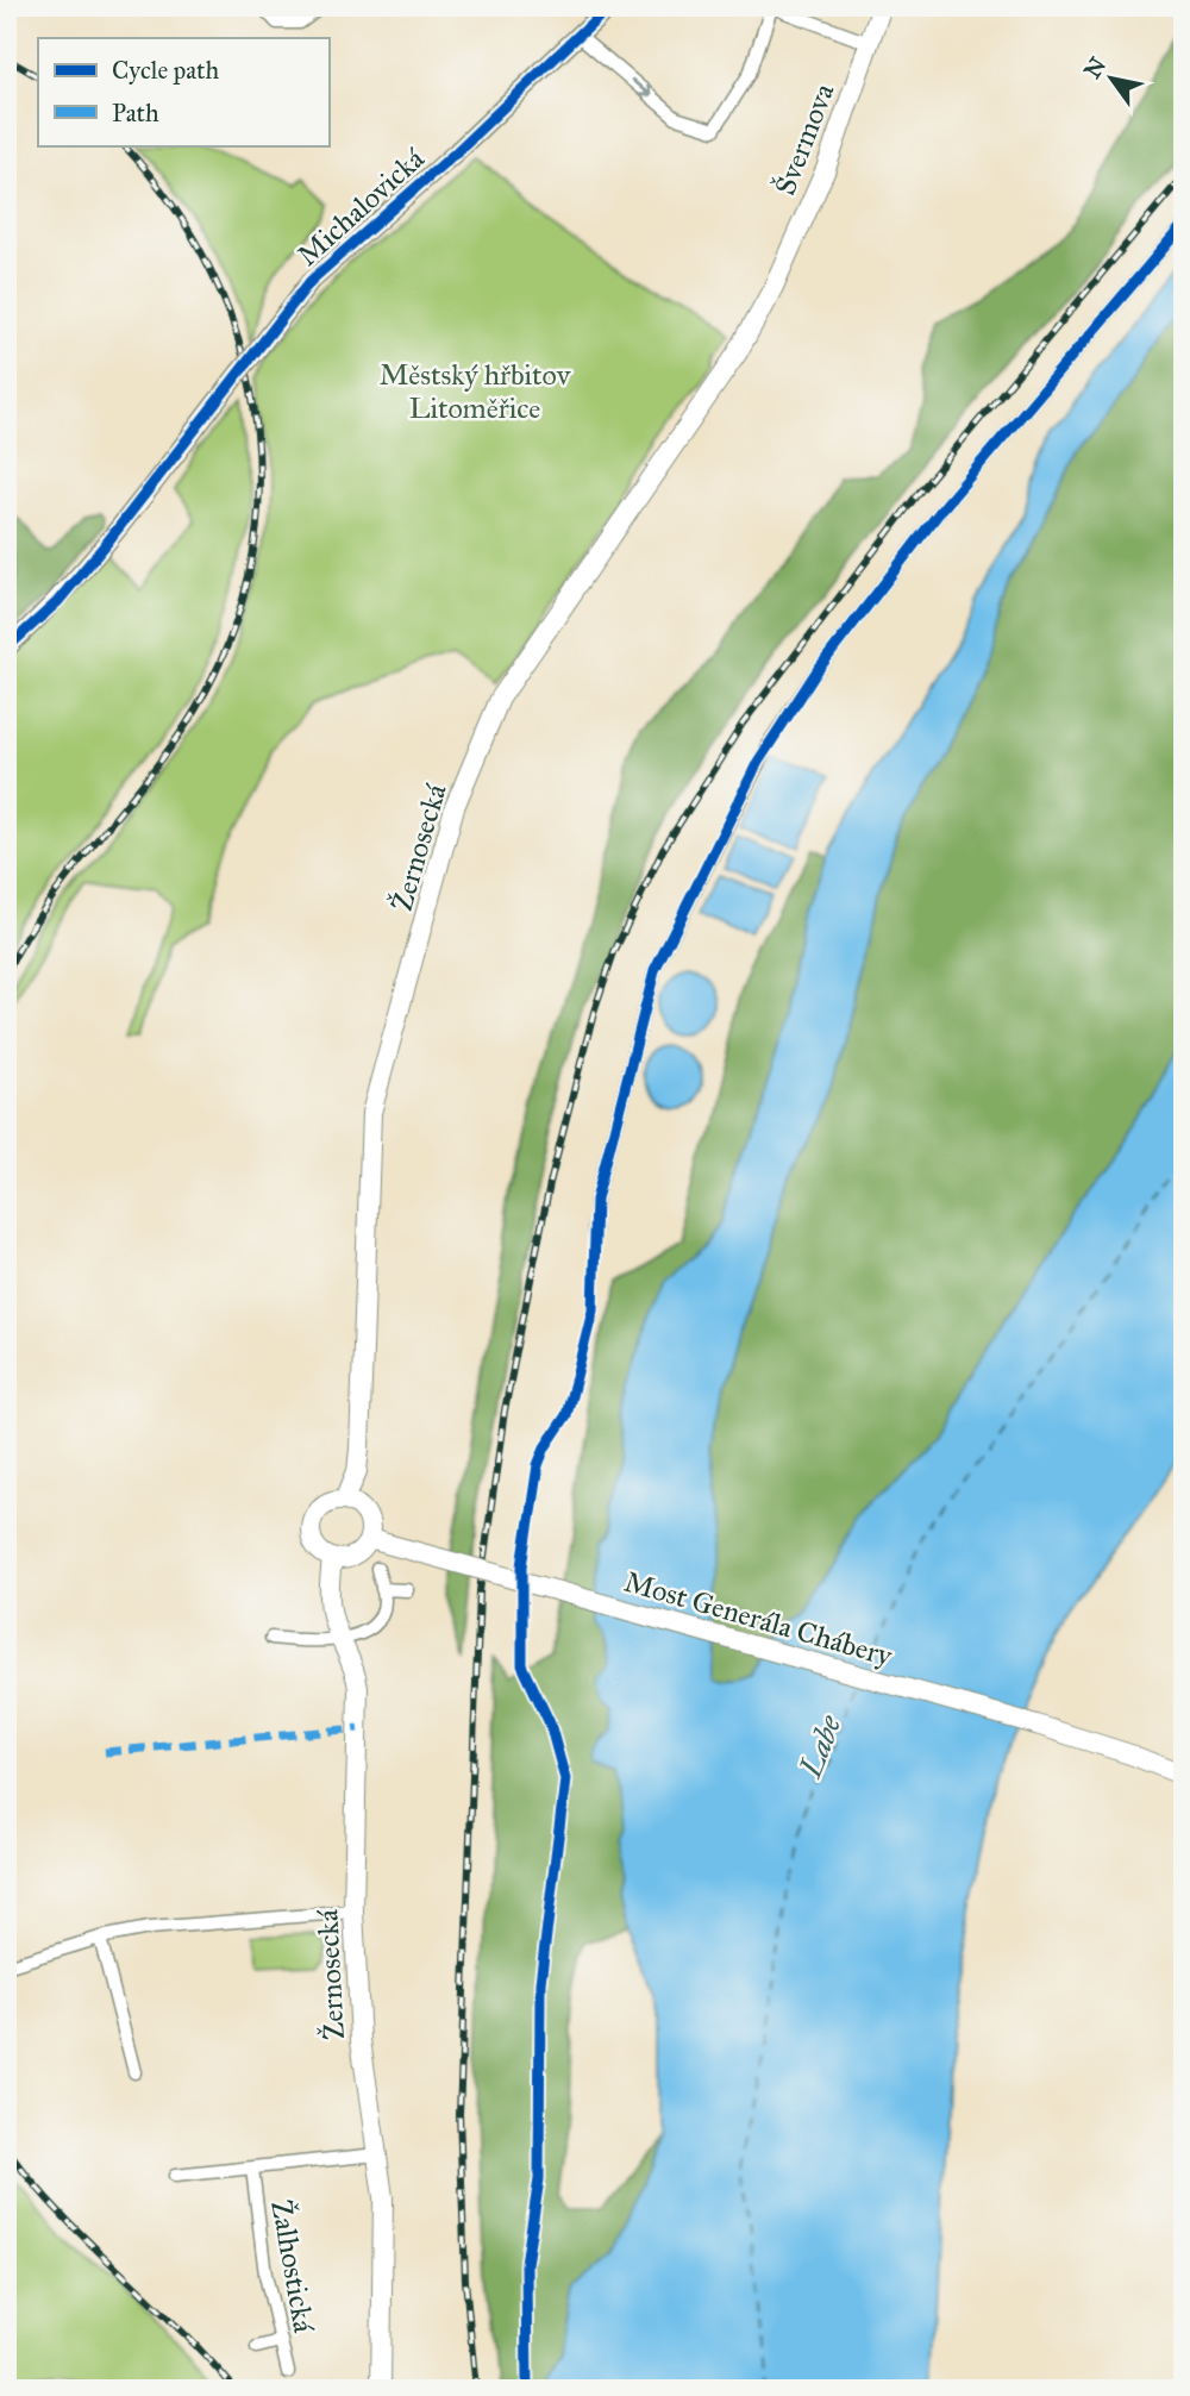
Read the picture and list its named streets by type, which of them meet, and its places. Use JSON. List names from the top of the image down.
{
  "streets": {
    "main road": ["Švermova", "Žernosecká", "Most Generála Chábery"],
    "street": ["Michalovická", "Žalhostická"]
  },
  "crossings": [
    ["Švermova", "Žernosecká"],
    ["Žernosecká", "Most Generála Chábery"],
    ["Žernosecká", "Žalhostická"]
  ],
  "water": ["Labe"],
  "parks": ["Městský hřbitov Litoměřice"],
  "legend": ["Cycle path", "Path"],
  "north": "top left"
}
